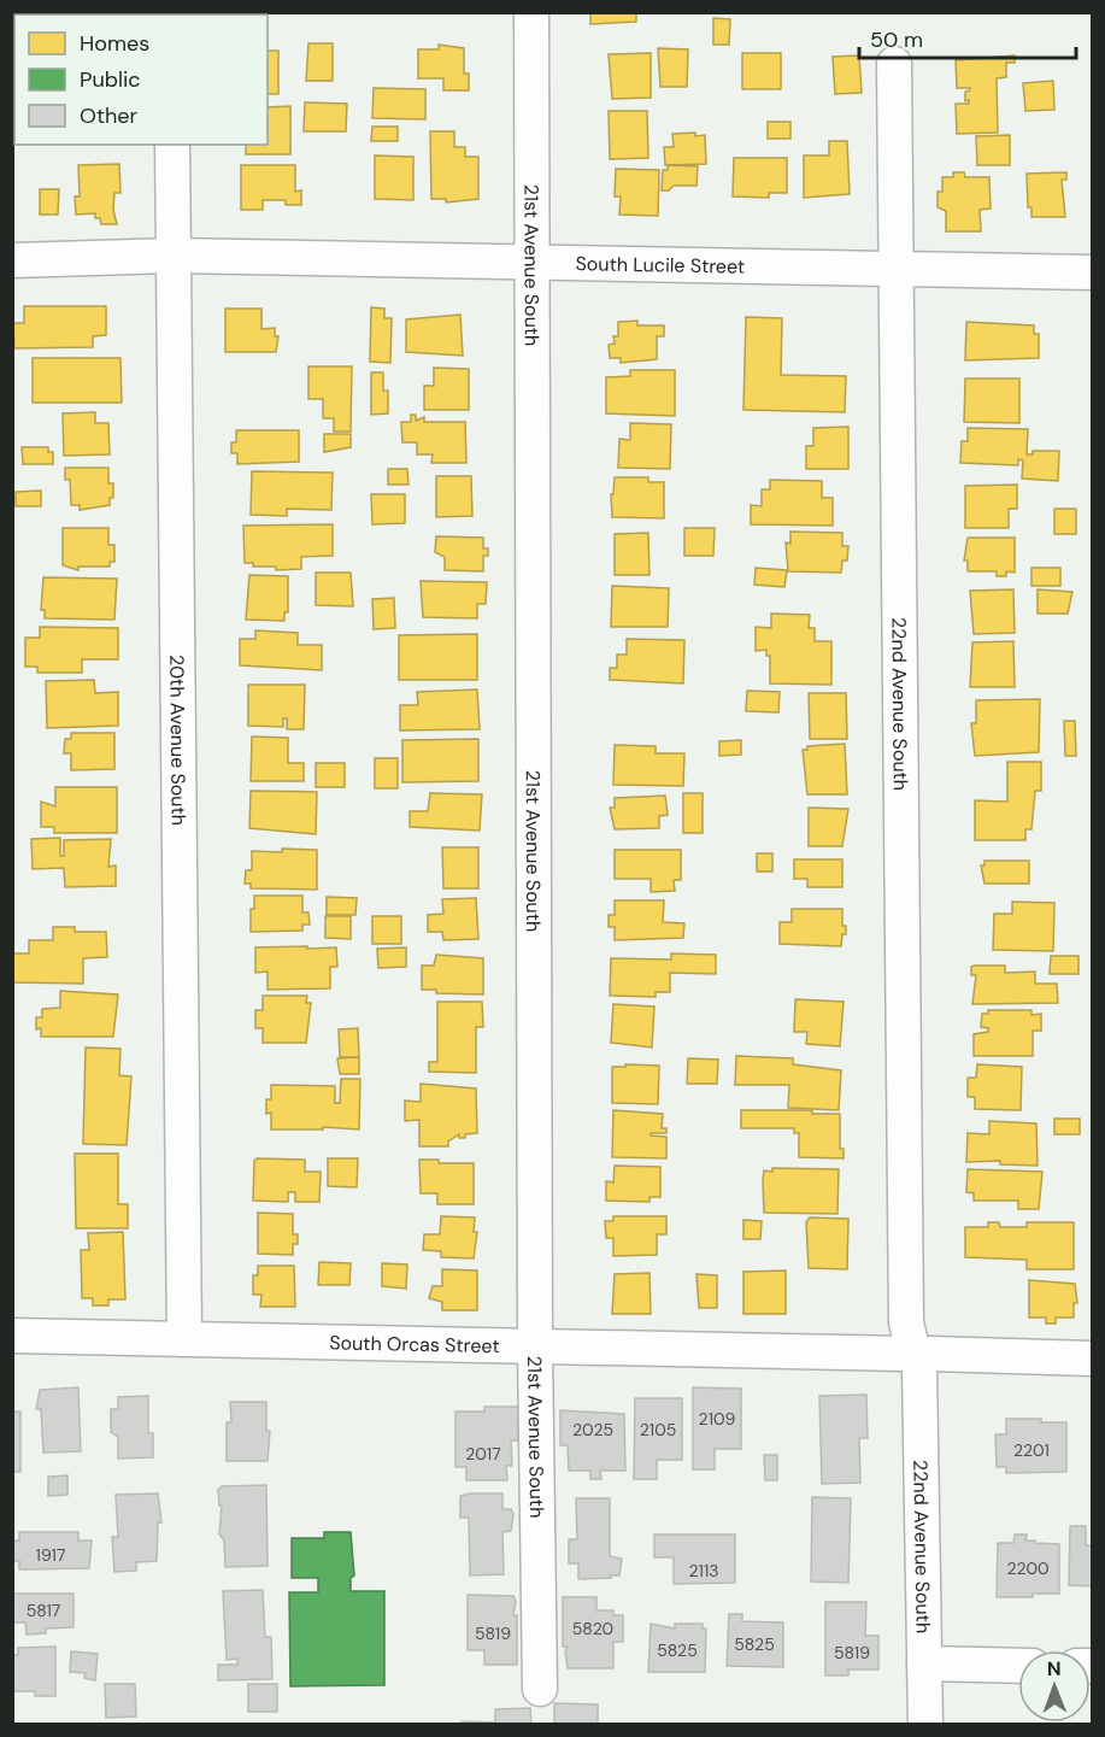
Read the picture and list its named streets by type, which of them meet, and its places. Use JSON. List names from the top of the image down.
{
  "streets": {
    "street": [
      "South Lucile Street",
      "21st Avenue South",
      "22nd Avenue South",
      "20th Avenue South",
      "South Orcas Street"
    ]
  },
  "crossings": [
    ["South Lucile Street", "21st Avenue South"],
    ["South Lucile Street", "22nd Avenue South"],
    ["South Lucile Street", "20th Avenue South"],
    ["21st Avenue South", "South Orcas Street"],
    ["22nd Avenue South", "South Orcas Street"],
    ["20th Avenue South", "South Orcas Street"]
  ],
  "house_numbers": [
    "2109",
    "2025",
    "2105",
    "2201",
    "2017",
    "1917",
    "2200",
    "2113",
    "5817",
    "5820",
    "5819",
    "5825",
    "5825",
    "5819"
  ],
  "legend": ["Homes", "Public", "Other"],
  "scale_bar": "50 m",
  "north": "top"
}
